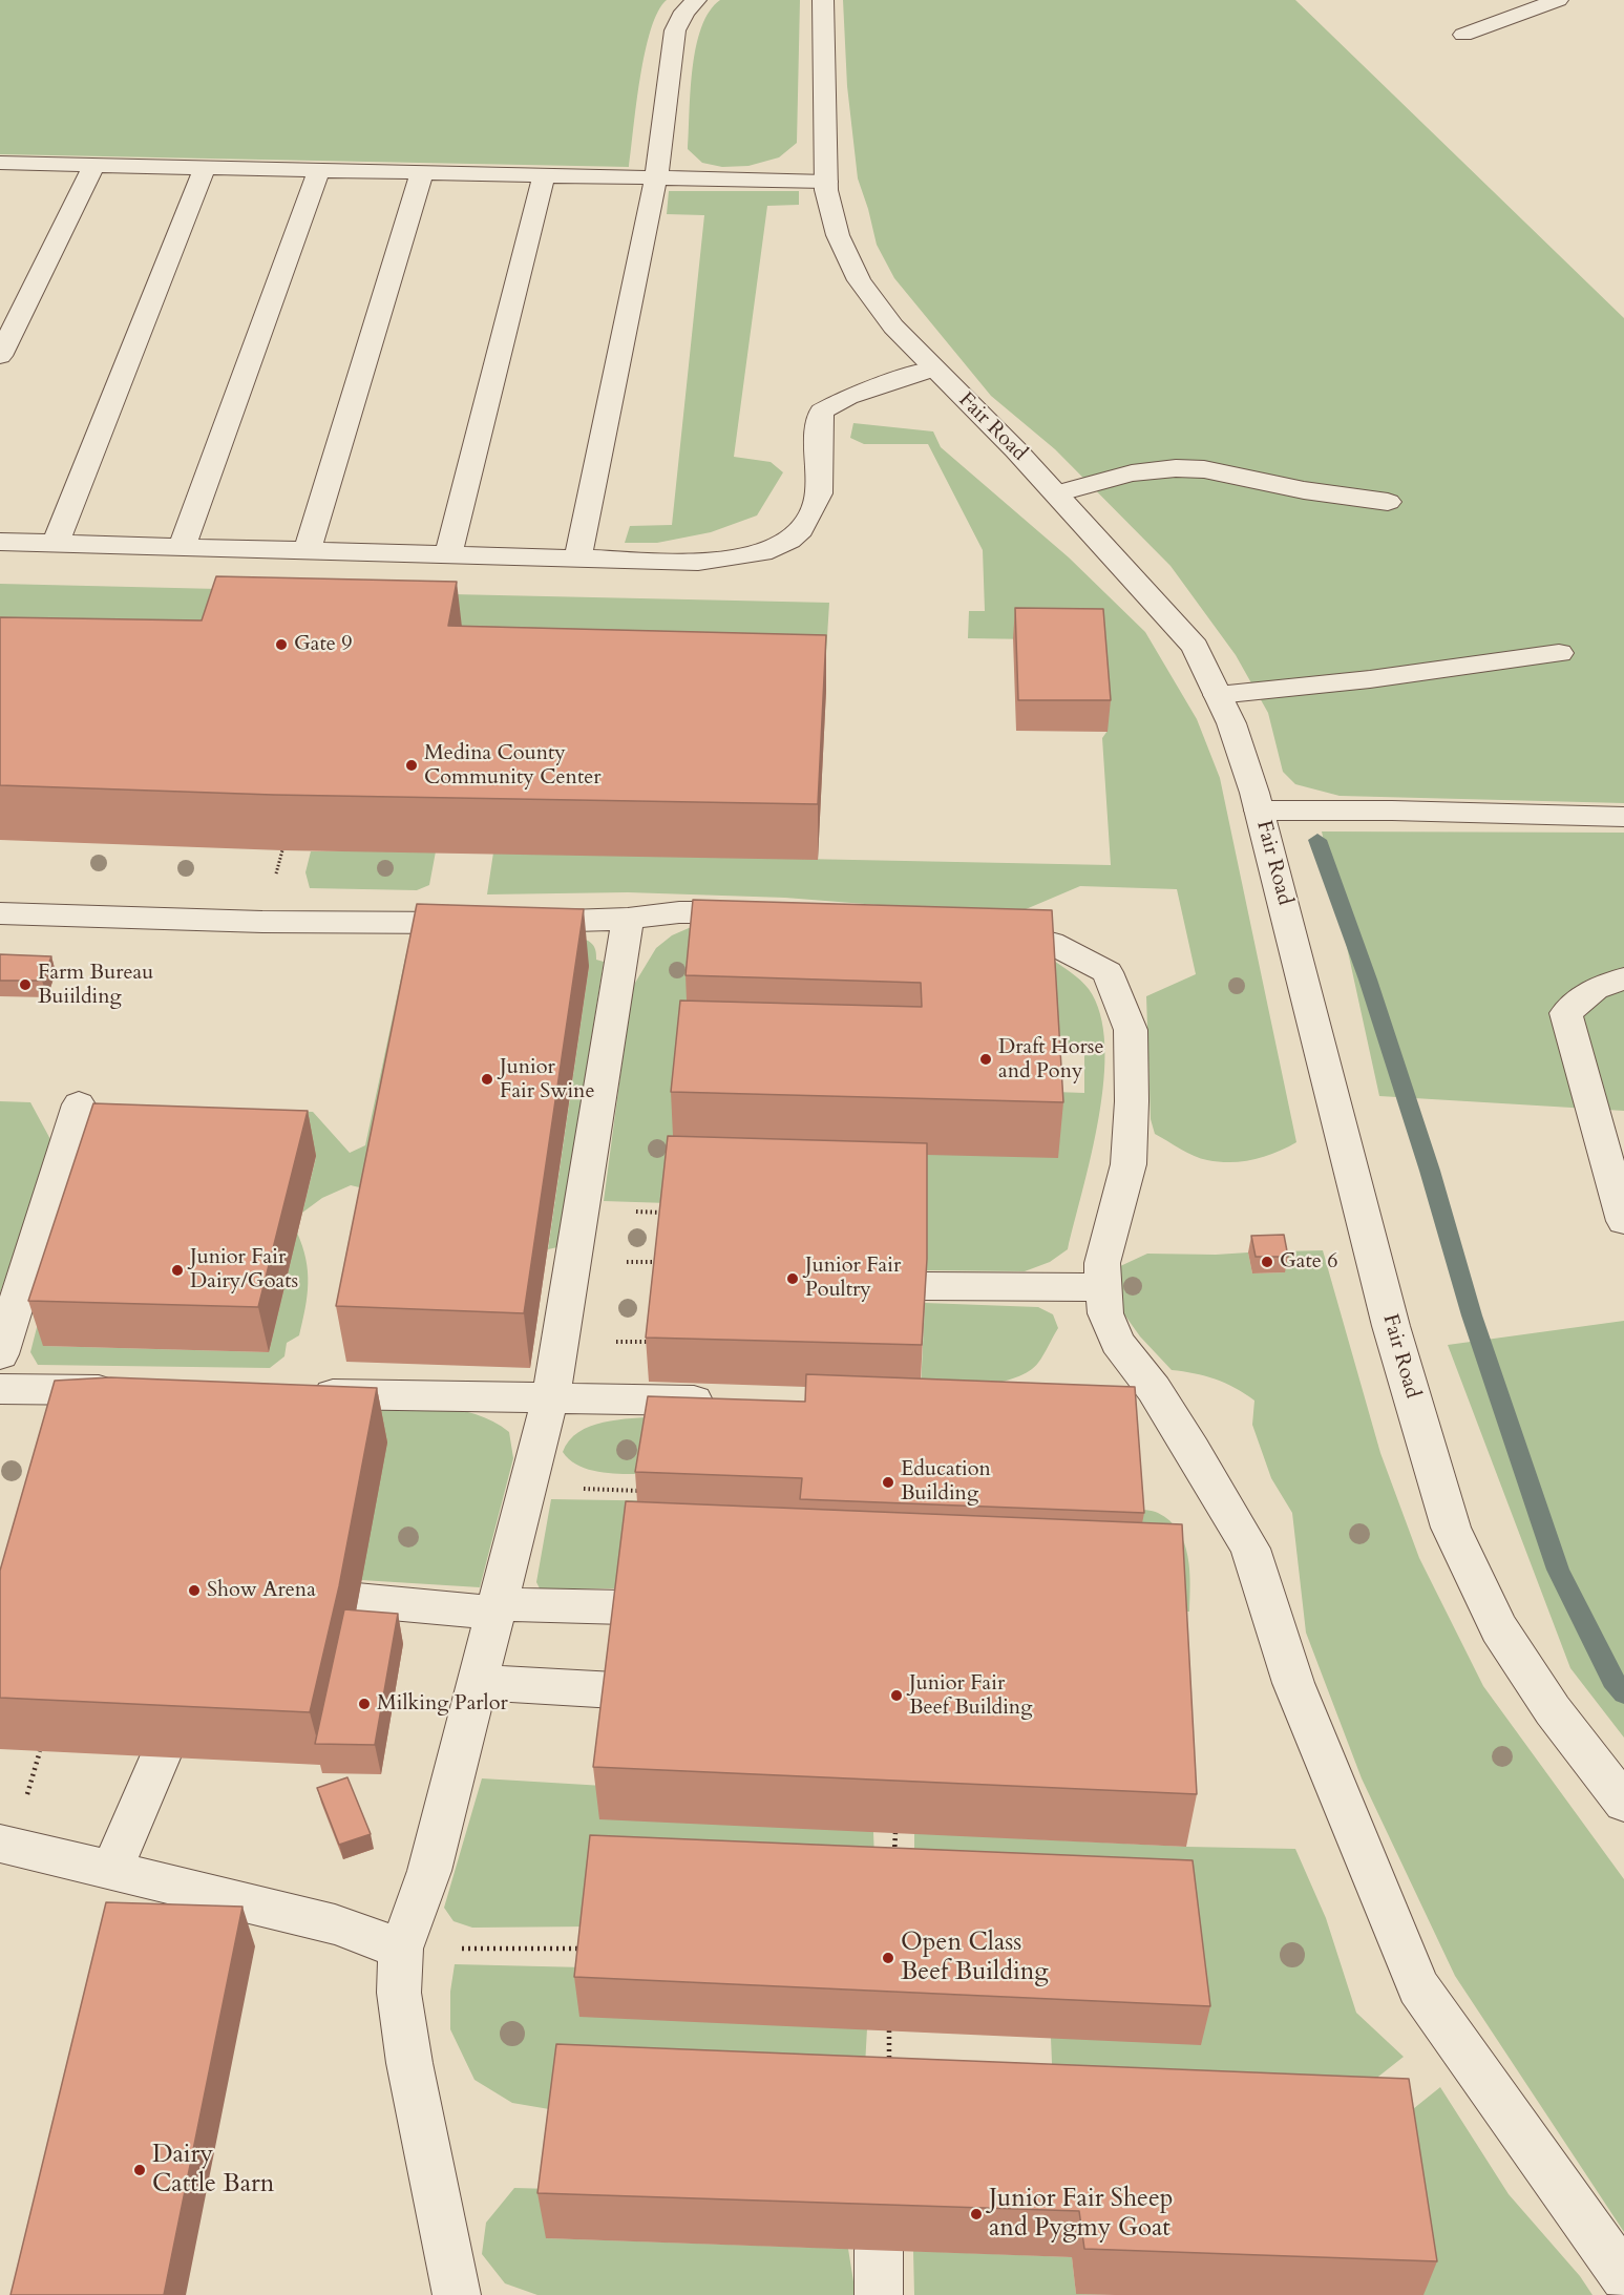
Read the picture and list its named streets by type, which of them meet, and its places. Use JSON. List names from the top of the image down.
{
  "streets": {
    "street": ["Fair Road"]
  },
  "places": [
    "Gate 9",
    "Medina County Community Center",
    "Farm Bureau Buiilding",
    "Draft Horse and Pony",
    "Junior Fair Swine",
    "Gate 6",
    "Junior Fair Dairy/Goats",
    "Junior Fair Poultry",
    "Education Building",
    "Show Arena",
    "Junior Fair Beef Building",
    "Milking Parlor",
    "Open Class Beef Building",
    "Dairy Cattle Barn",
    "Junior Fair Sheep and Pygmy Goat"
  ]
}
